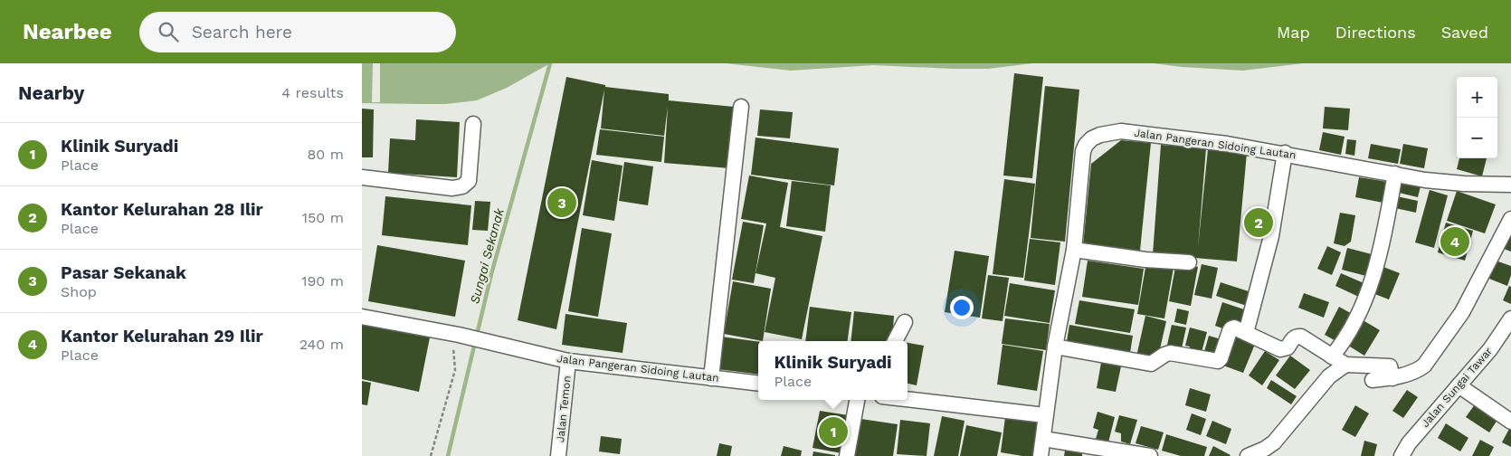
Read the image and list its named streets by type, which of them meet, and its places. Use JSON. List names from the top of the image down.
{
  "streets": {
    "street": ["Jalan Pangeran Sidoing Lautan", "Jalan Sungai Tawar", "Jalan Temon"]
  },
  "crossings": [
    ["Jalan Pangeran Sidoing Lautan", "Jalan Temon"]
  ],
  "water": ["Sungai Sekanak"],
  "page": {
    "header": "Nearbee",
    "search": "Search here",
    "nav": ["Map", "Directions", "Saved"],
    "heading": ["Nearby", "4 results"],
    "map_buttons": ["+", "−"],
    "list": [
      {
        "mark": "1",
        "name": "Klinik Suryadi",
        "note": "Place",
        "value": "80 m"
      },
      {
        "mark": "2",
        "name": "Kantor Kelurahan 28 Ilir",
        "note": "Place",
        "value": "150 m"
      },
      {
        "mark": "3",
        "name": "Pasar Sekanak",
        "note": "Shop",
        "value": "190 m"
      },
      {
        "mark": "4",
        "name": "Kantor Kelurahan 29 Ilir",
        "note": "Place",
        "value": "240 m"
      }
    ],
    "pins": [
      "3",
      "2",
      "4",
      "1"
    ],
    "popup": ["Klinik Suryadi", "Place"]
  }
}
